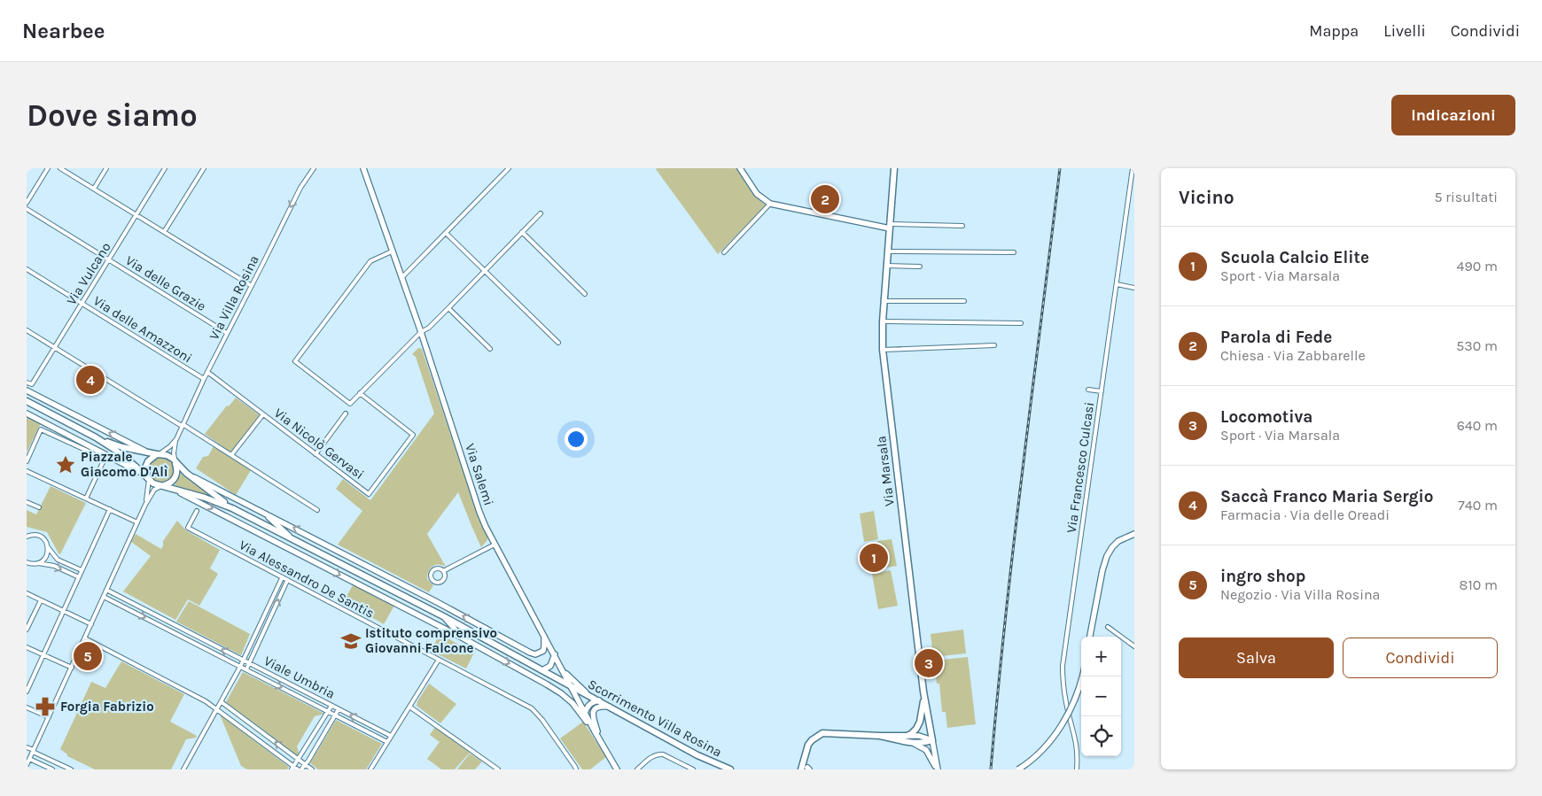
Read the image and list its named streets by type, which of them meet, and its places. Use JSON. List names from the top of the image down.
{
  "streets": {
    "main road": ["Via Marsala", "Scorrimento Villa Rosina"],
    "street": [
      "Via Vulcano",
      "Via delle Grazie",
      "Via Villa Rosina",
      "Via delle Amazzoni",
      "Via Nicolò Gervasi",
      "Via Francesco Culcasi",
      "Via Salemi",
      "Via Alessandro De Santis",
      "Viale Umbria"
    ]
  },
  "crossings": [
    ["Via Vulcano", "Via delle Grazie"],
    ["Via Vulcano", "Via delle Amazzoni"],
    ["Via delle Grazie", "Via Villa Rosina"],
    ["Via Villa Rosina", "Via delle Amazzoni"],
    ["Via Villa Rosina", "Via Nicolò Gervasi"],
    ["Via Salemi", "Scorrimento Villa Rosina"]
  ],
  "one_way": ["Via Villa Rosina"],
  "places": {
    "place": ["Piazzale Giacomo D'Alì"],
    "school or university": ["Istituto comprensivo Giovanni Falcone"],
    "pharmacy": ["Forgia Fabrizio"]
  },
  "page": {
    "header": "Nearbee",
    "nav": ["Mappa", "Livelli", "Condividi"],
    "buttons": [
      "Indicazioni",
      ["Salva", "Condividi"]
    ],
    "title": "Dove siamo",
    "heading": ["Vicino", "5 risultati"],
    "pins": [
      "2",
      "4",
      "1",
      "5",
      "3"
    ],
    "list": [
      {
        "mark": "1",
        "name": "Scuola Calcio Elite",
        "note": "Sport · Via Marsala",
        "value": "490 m"
      },
      {
        "mark": "2",
        "name": "Parola di Fede",
        "note": "Chiesa · Via Zabbarelle",
        "value": "530 m"
      },
      {
        "mark": "3",
        "name": "Locomotiva",
        "note": "Sport · Via Marsala",
        "value": "640 m"
      },
      {
        "mark": "4",
        "name": "Saccà Franco Maria Sergio",
        "note": "Farmacia · Via delle Oreadi",
        "value": "740 m"
      },
      {
        "mark": "5",
        "name": "ingro shop",
        "note": "Negozio · Via Villa Rosina",
        "value": "810 m"
      }
    ],
    "map_buttons": ["+", "−"]
  }
}
